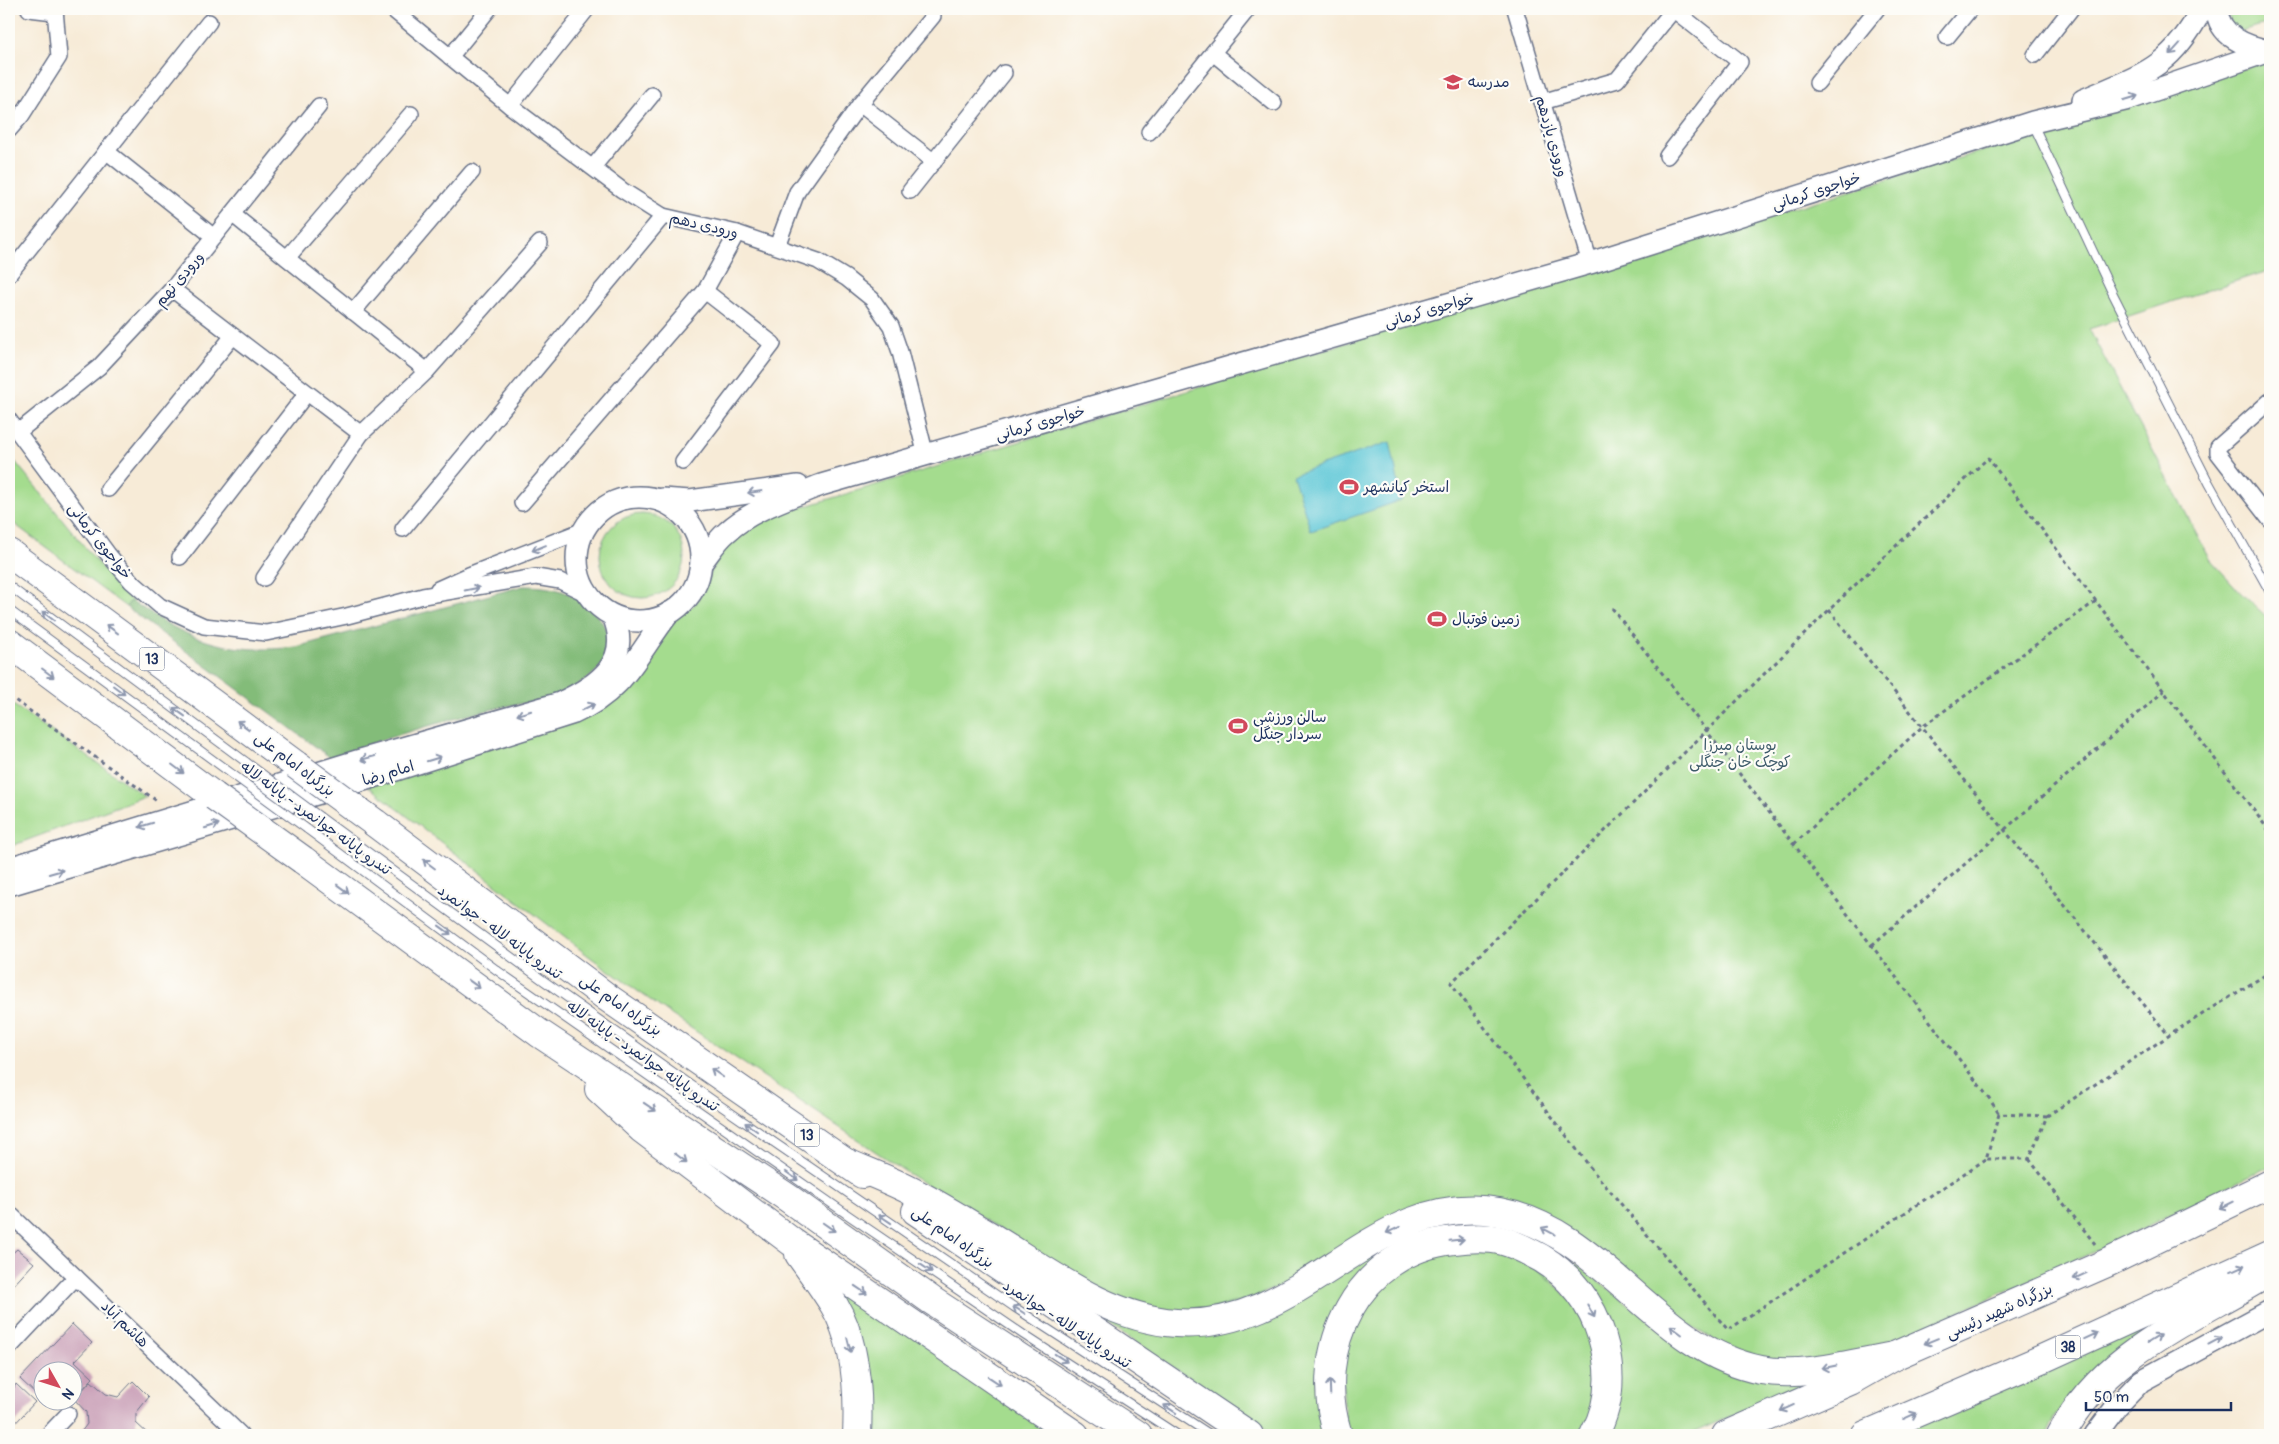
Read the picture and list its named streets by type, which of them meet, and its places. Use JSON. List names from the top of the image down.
{
  "streets": {
    "highway": [
      "13",
      "بزرگراه امام علی",
      "بزرگراه شهید رئیسی",
      "38"
    ],
    "main road": ["خواجوی کرمانی", "امام رضا"],
    "street": [
      "ورودی یازدهم",
      "ورودی دهم",
      "ورودی نهم",
      "هاشم آباد"
    ],
    "lane": ["تندرو پایانه جوانمرد - پایانه لاله", "تندرو پایانه لاله - جوانمرد"]
  },
  "crossings": [
    ["ورودی یازدهم", "خواجوی کرمانی"],
    ["خواجوی کرمانی", "ورودی دهم"],
    ["خواجوی کرمانی", "ورودی نهم"]
  ],
  "one_way": ["تندرو پایانه جوانمرد - پایانه لاله", "تندرو پایانه لاله - جوانمرد"],
  "parks": ["بوستان میرزا کوچک خان جنگلی"],
  "places": {
    "school or university": ["مدرسه"],
    "sports": ["استخر کیانشهر", "زمین فوتبال", "سالن ورزشی سردار جنگل"]
  },
  "scale_bar": "50 m",
  "north": "bottom right"
}
